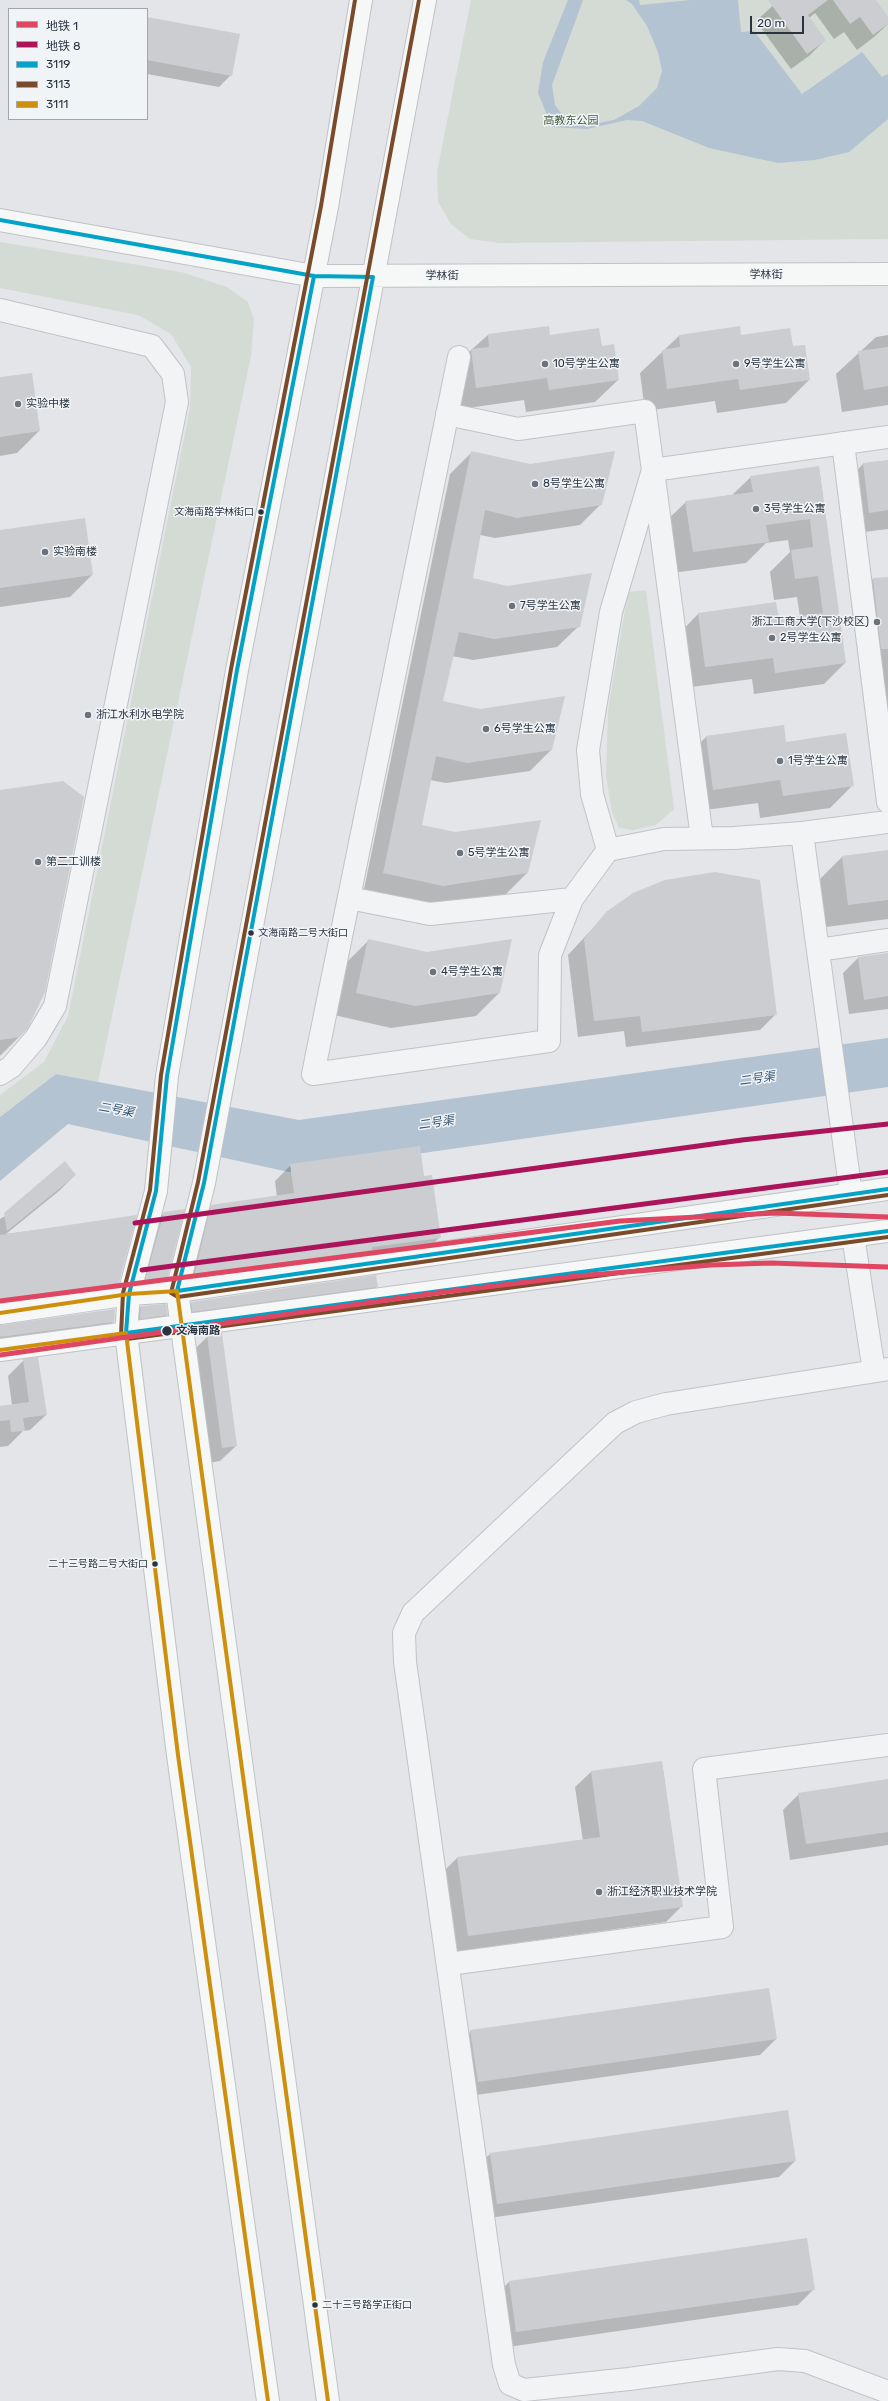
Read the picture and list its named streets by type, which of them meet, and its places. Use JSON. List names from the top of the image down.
{
  "streets": {
    "main road": ["学林街"]
  },
  "water": ["二号渠"],
  "parks": ["高教东公园"],
  "places": [
    "10号学生公寓",
    "9号学生公寓",
    "实验中楼",
    "8号学生公寓",
    "3号学生公寓",
    "文海南路学林街口",
    "实验南楼",
    "7号学生公寓",
    "浙江工商大学(下沙校区)",
    "2号学生公寓",
    "浙江水利水电学院",
    "6号学生公寓",
    "1号学生公寓",
    "5号学生公寓",
    "第二工训楼",
    "文海南路二号大街口",
    "4号学生公寓",
    "文海南路",
    "二十三号路二号大街口",
    "浙江经济职业技术学院",
    "二十三号路学正街口"
  ],
  "lines": [
    "transit line 3113",
    "transit line 3119",
    "metro line 8",
    "metro line 1",
    "transit line 3111"
  ],
  "legend": [
    "地铁 1",
    "地铁 8",
    "3119",
    "3113",
    "3111"
  ],
  "scale_bar": "20 m"
}
